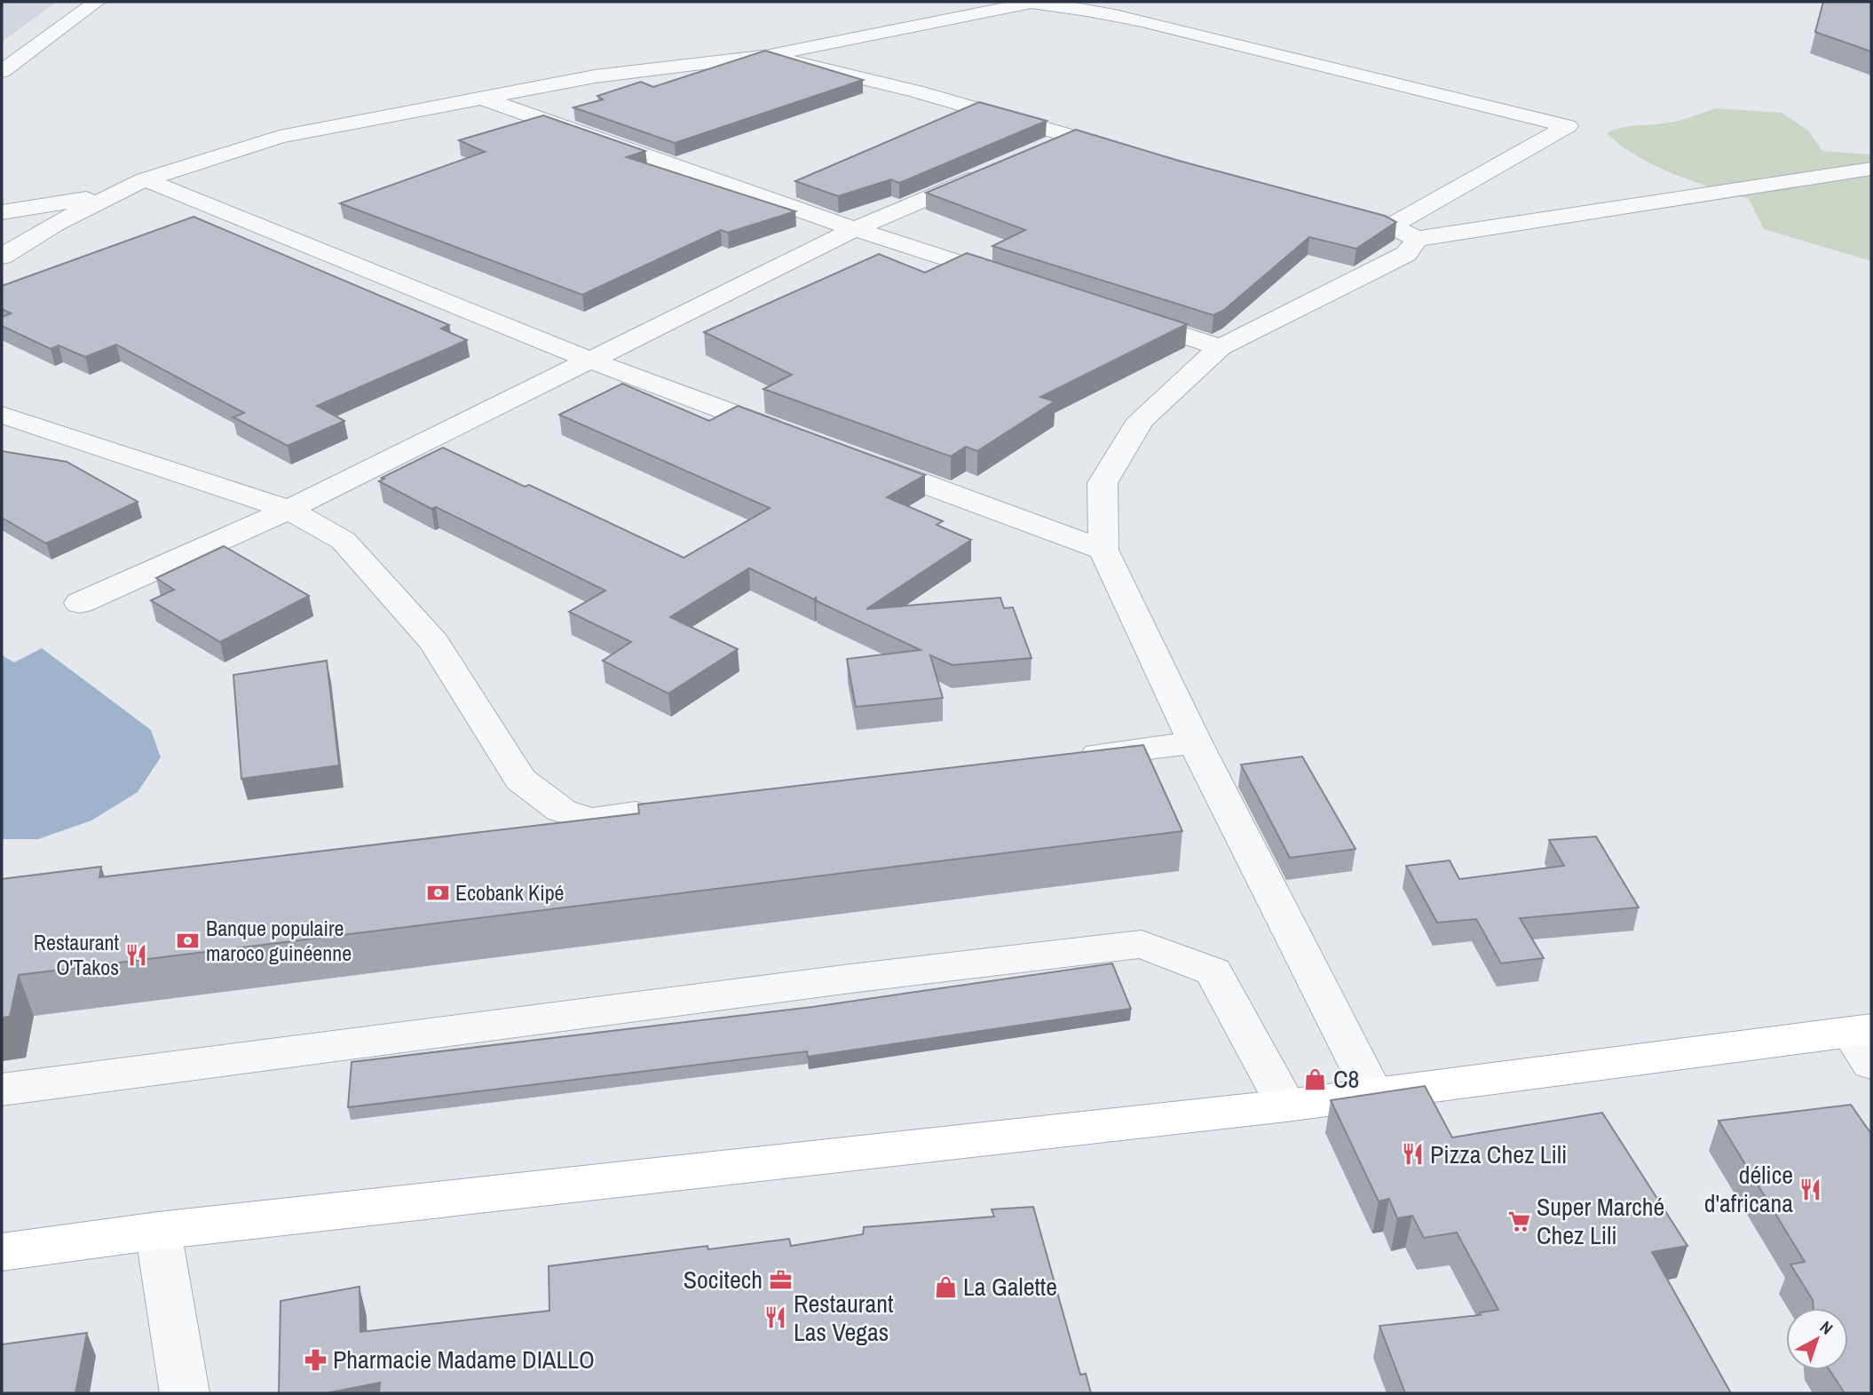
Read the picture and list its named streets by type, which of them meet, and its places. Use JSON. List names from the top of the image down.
{
  "places": {
    "bank": ["Ecobank Kipé", "Banque populaire maroco guinéenne"],
    "restaurant": [
      "Restaurant O'Takos",
      "Pizza Chez Lili",
      "délice d'africana",
      "Restaurant Las Vegas"
    ],
    "shop": ["C8", "La Galette"],
    "supermarket": ["Super Marché Chez Lili"],
    "office": ["Socitech"],
    "pharmacy": ["Pharmacie Madame DIALLO"]
  },
  "north": "top right"
}
